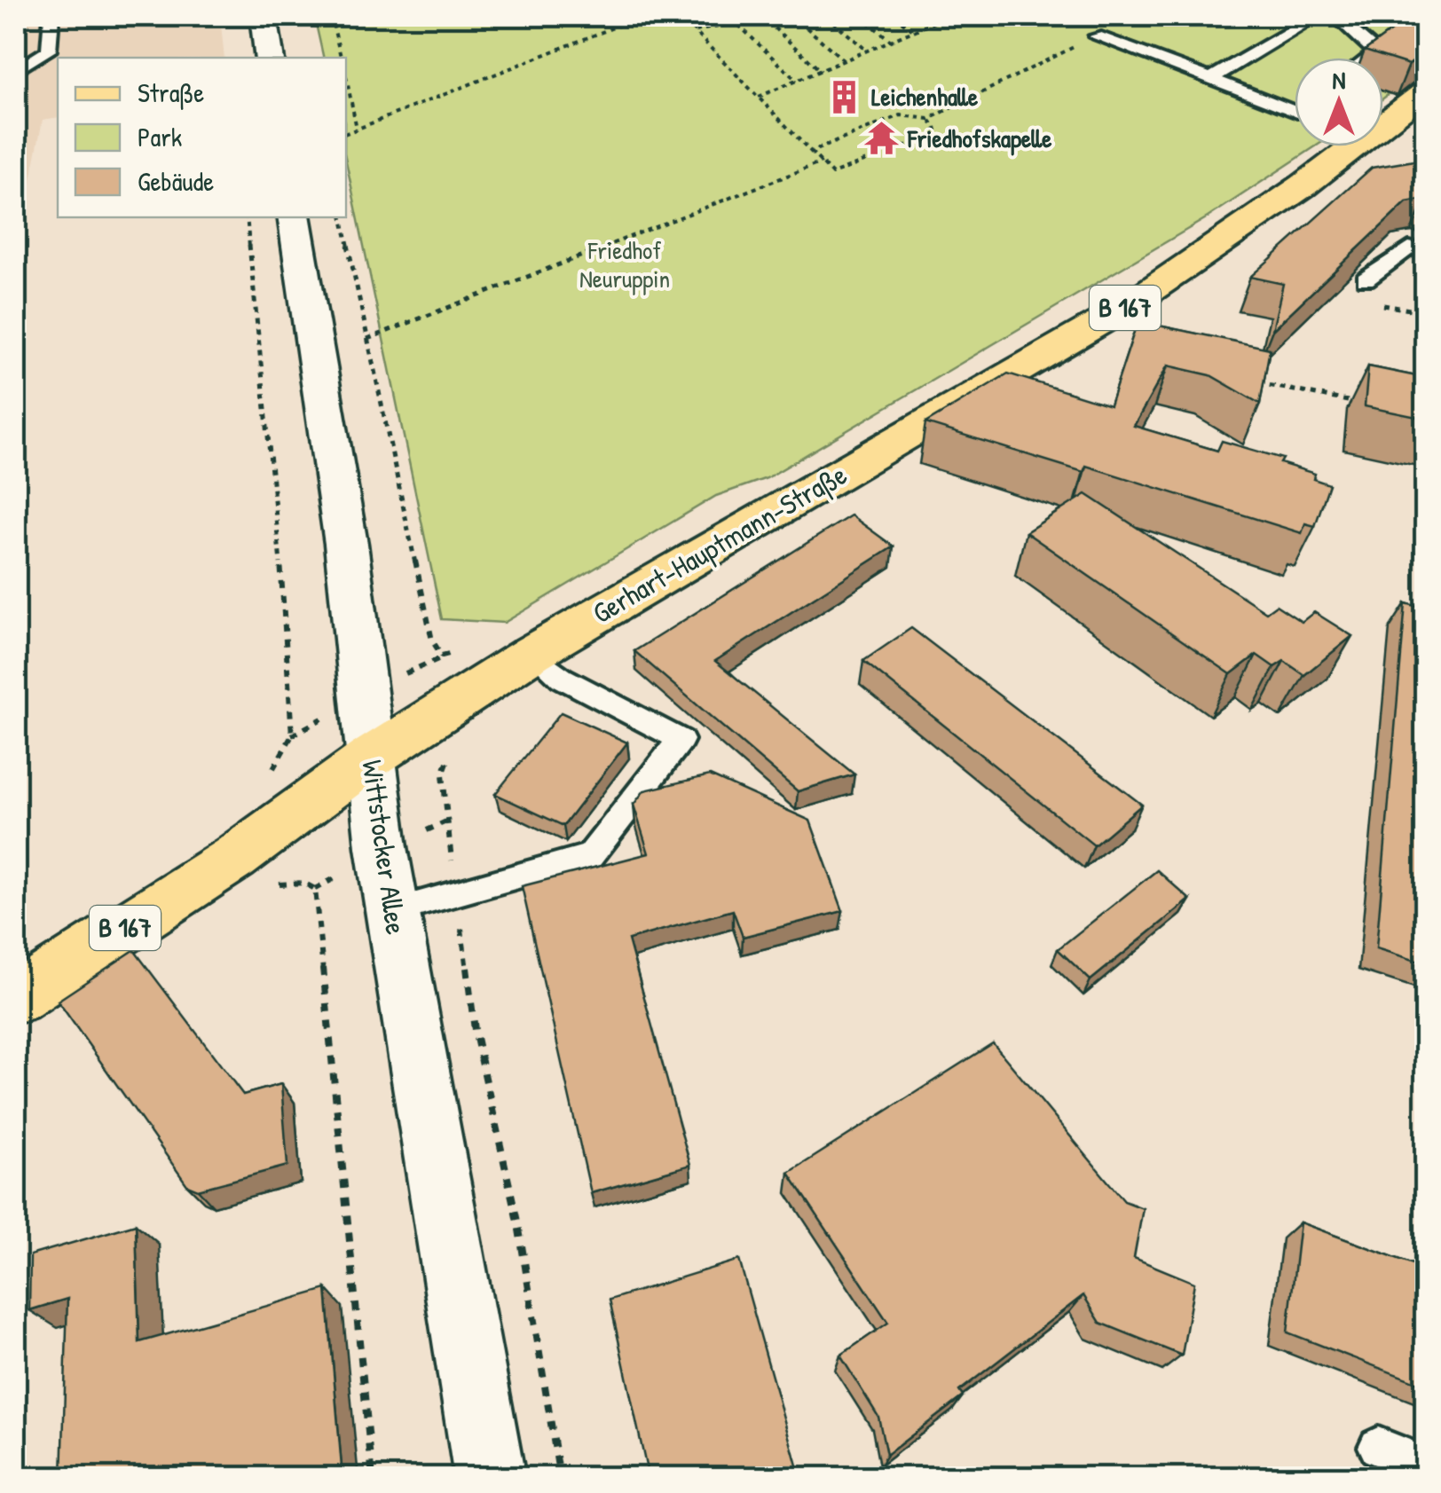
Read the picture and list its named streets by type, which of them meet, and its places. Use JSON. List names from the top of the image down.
{
  "streets": {
    "main road": ["B 167", "Gerhart-Hauptmann-Straße", "Wittstocker Allee"]
  },
  "crossings": [
    ["Gerhart-Hauptmann-Straße", "Wittstocker Allee"]
  ],
  "parks": ["Friedhof Neuruppin"],
  "places": {
    "building": ["Leichenhalle"],
    "temple": ["Friedhofskapelle"]
  },
  "legend": ["Straße", "Park", "Gebäude"],
  "north": "top"
}
